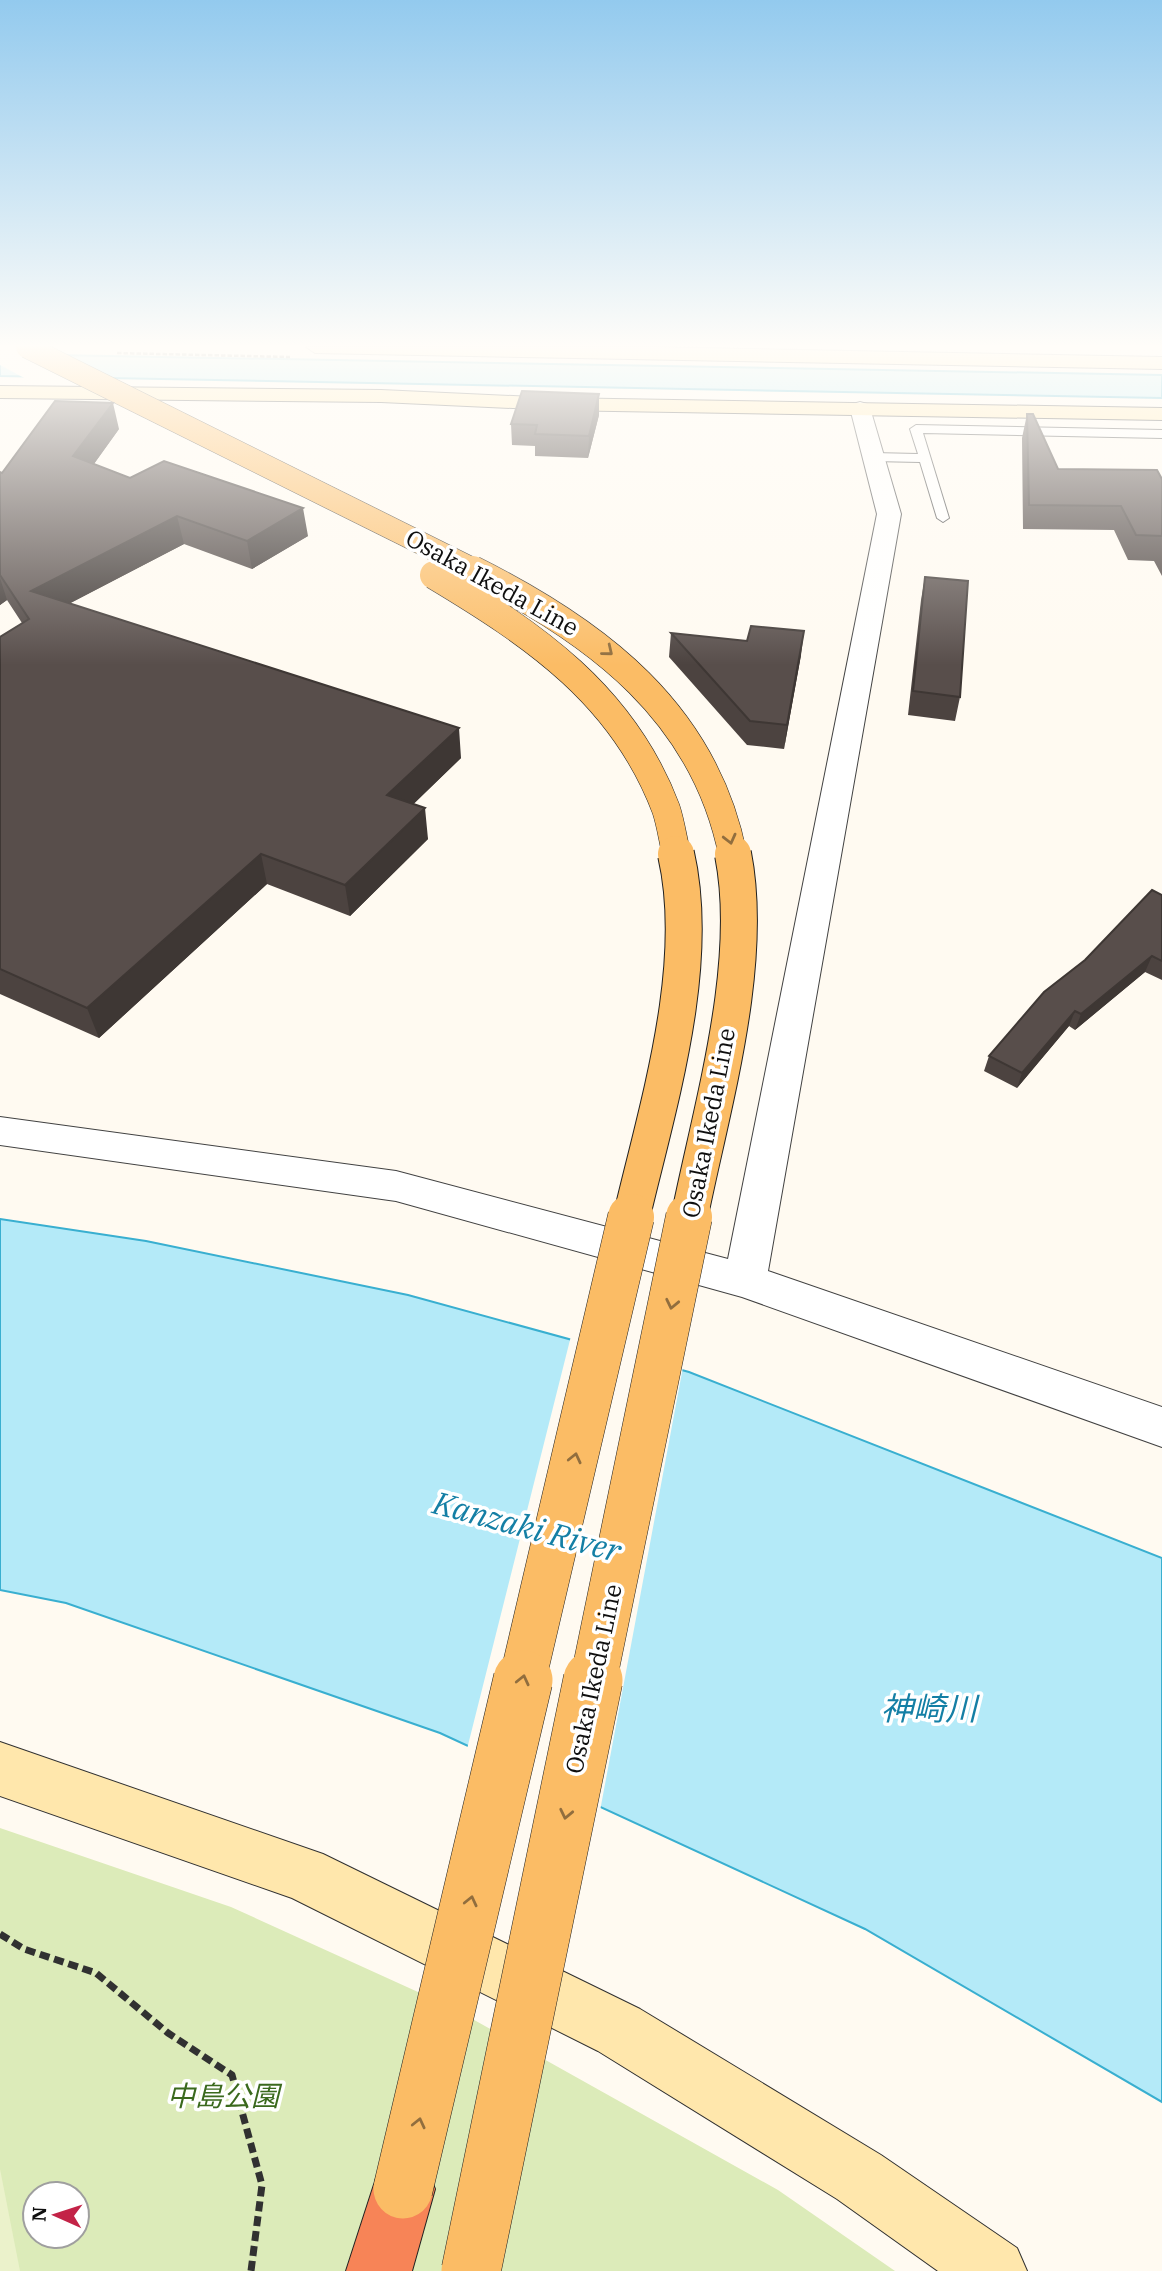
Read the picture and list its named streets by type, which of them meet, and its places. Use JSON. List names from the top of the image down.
{
  "streets": {
    "main road": ["Osaka Ikeda Line"]
  },
  "water": ["Kanzaki River", "神崎川"],
  "parks": ["中島公園"],
  "north": "left"
}
